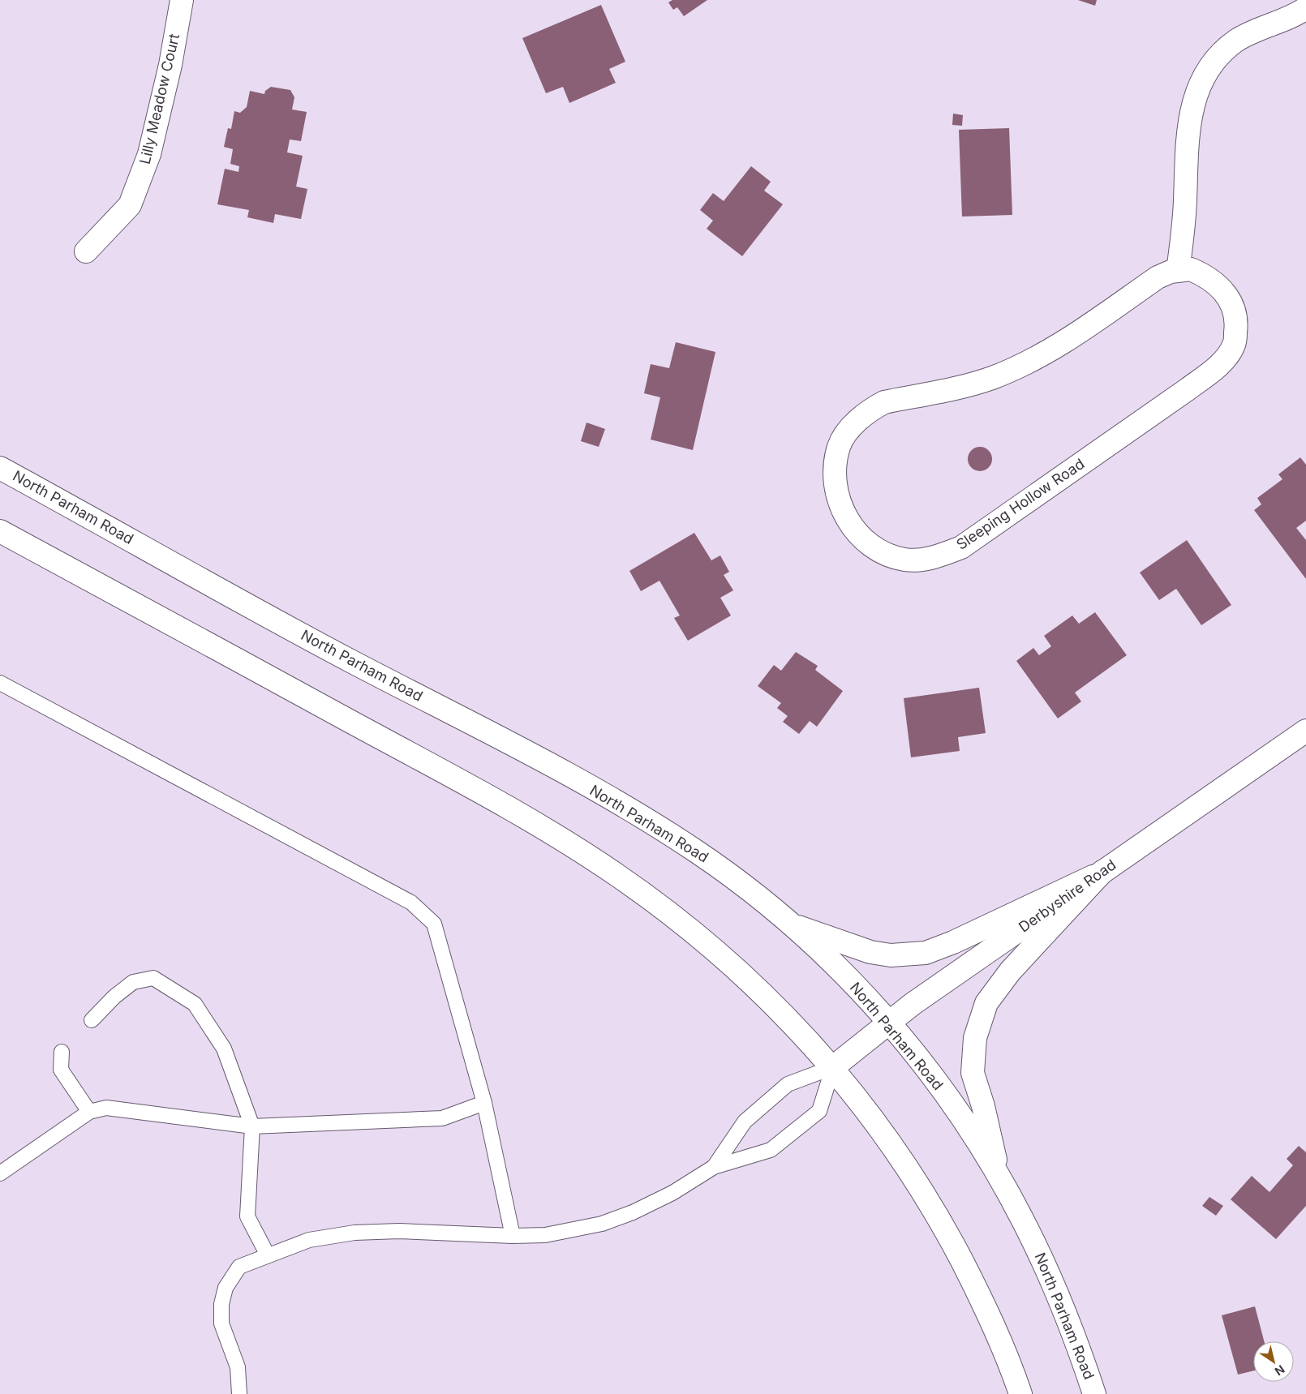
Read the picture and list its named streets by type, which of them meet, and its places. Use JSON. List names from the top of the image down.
{
  "streets": {
    "main road": [
      "Lilly Meadow Court",
      "Sleeping Hollow Road",
      "North Parham Road",
      "Derbyshire Road"
    ]
  },
  "crossings": [
    ["North Parham Road", "Derbyshire Road"]
  ],
  "north": "bottom right"
}
